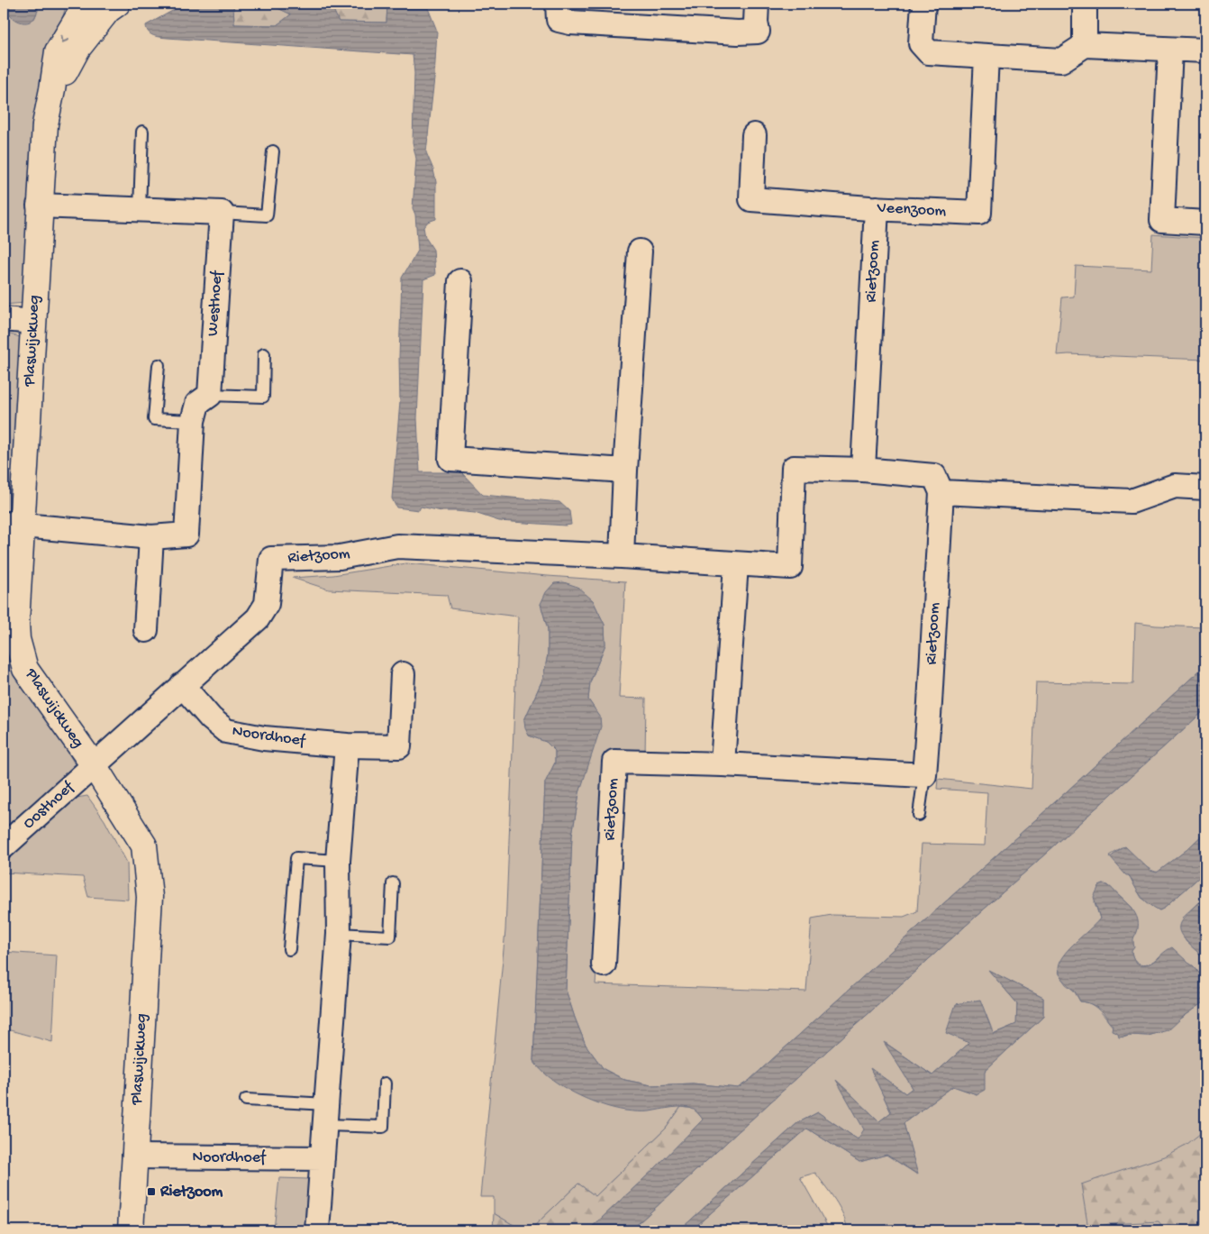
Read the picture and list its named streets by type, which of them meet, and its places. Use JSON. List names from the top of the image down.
{
  "streets": {
    "street": [
      "Veenzoom",
      "Rietzoom",
      "Westhoef",
      "Plaswijckweg",
      "Noordhoef",
      "Oosthoef"
    ]
  },
  "crossings": [
    ["Veenzoom", "Rietzoom"],
    ["Rietzoom", "Plaswijckweg"],
    ["Rietzoom", "Noordhoef"],
    ["Rietzoom", "Oosthoef"],
    ["Plaswijckweg", "Noordhoef"],
    ["Plaswijckweg", "Oosthoef"]
  ],
  "places": {
    "transit": ["Rietzoom"]
  }
}
